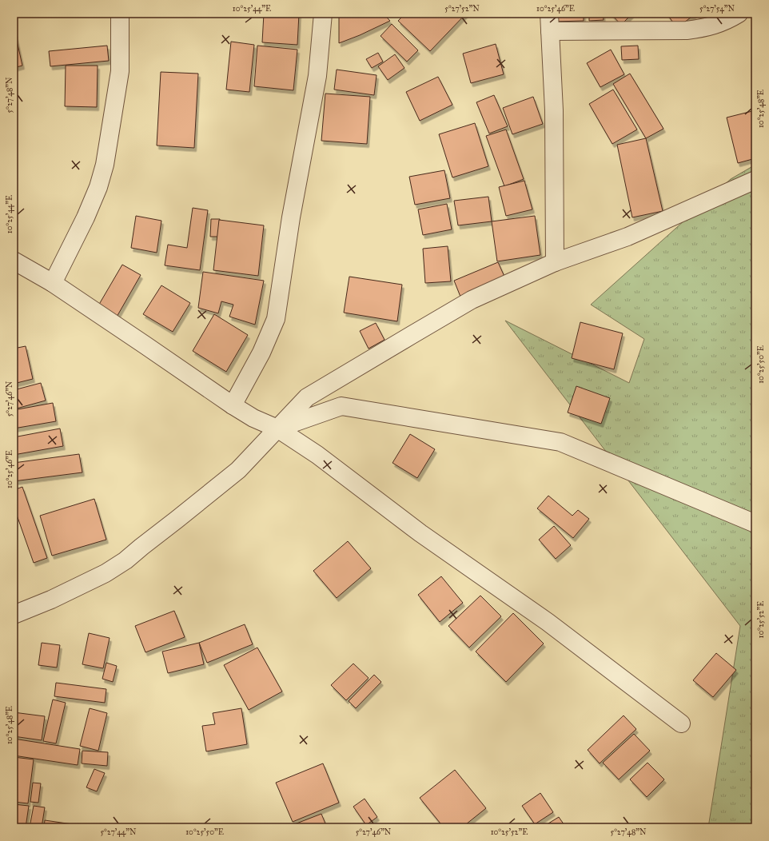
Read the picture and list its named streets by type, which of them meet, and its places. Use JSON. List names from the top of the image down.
{
  "coordinates": [
    "10°25'44\"E",
    "5°27'52\"N",
    "10°25'46\"E",
    "5°27'54\"N",
    "5°27'48\"N",
    "10°25'48\"E",
    "10°25'50\"E",
    "5°27'46\"N",
    "10°25'52\"E",
    "5°27'44\"N"
  ]
}
